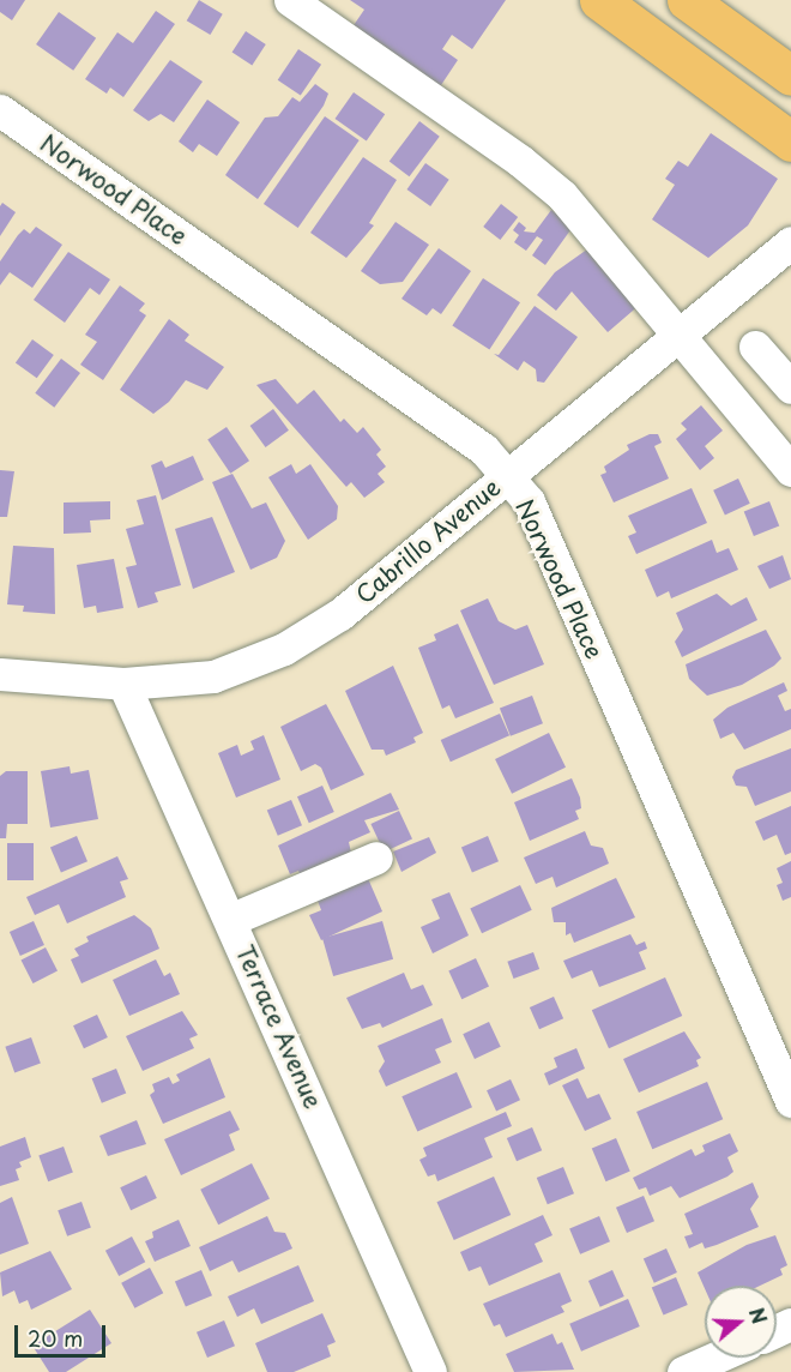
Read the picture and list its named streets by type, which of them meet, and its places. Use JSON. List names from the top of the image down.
{
  "streets": {
    "street": ["Norwood Place", "Cabrillo Avenue", "Terrace Avenue"]
  },
  "crossings": [
    ["Norwood Place", "Cabrillo Avenue"],
    ["Cabrillo Avenue", "Terrace Avenue"]
  ],
  "scale_bar": "20 m",
  "north": "right"
}
